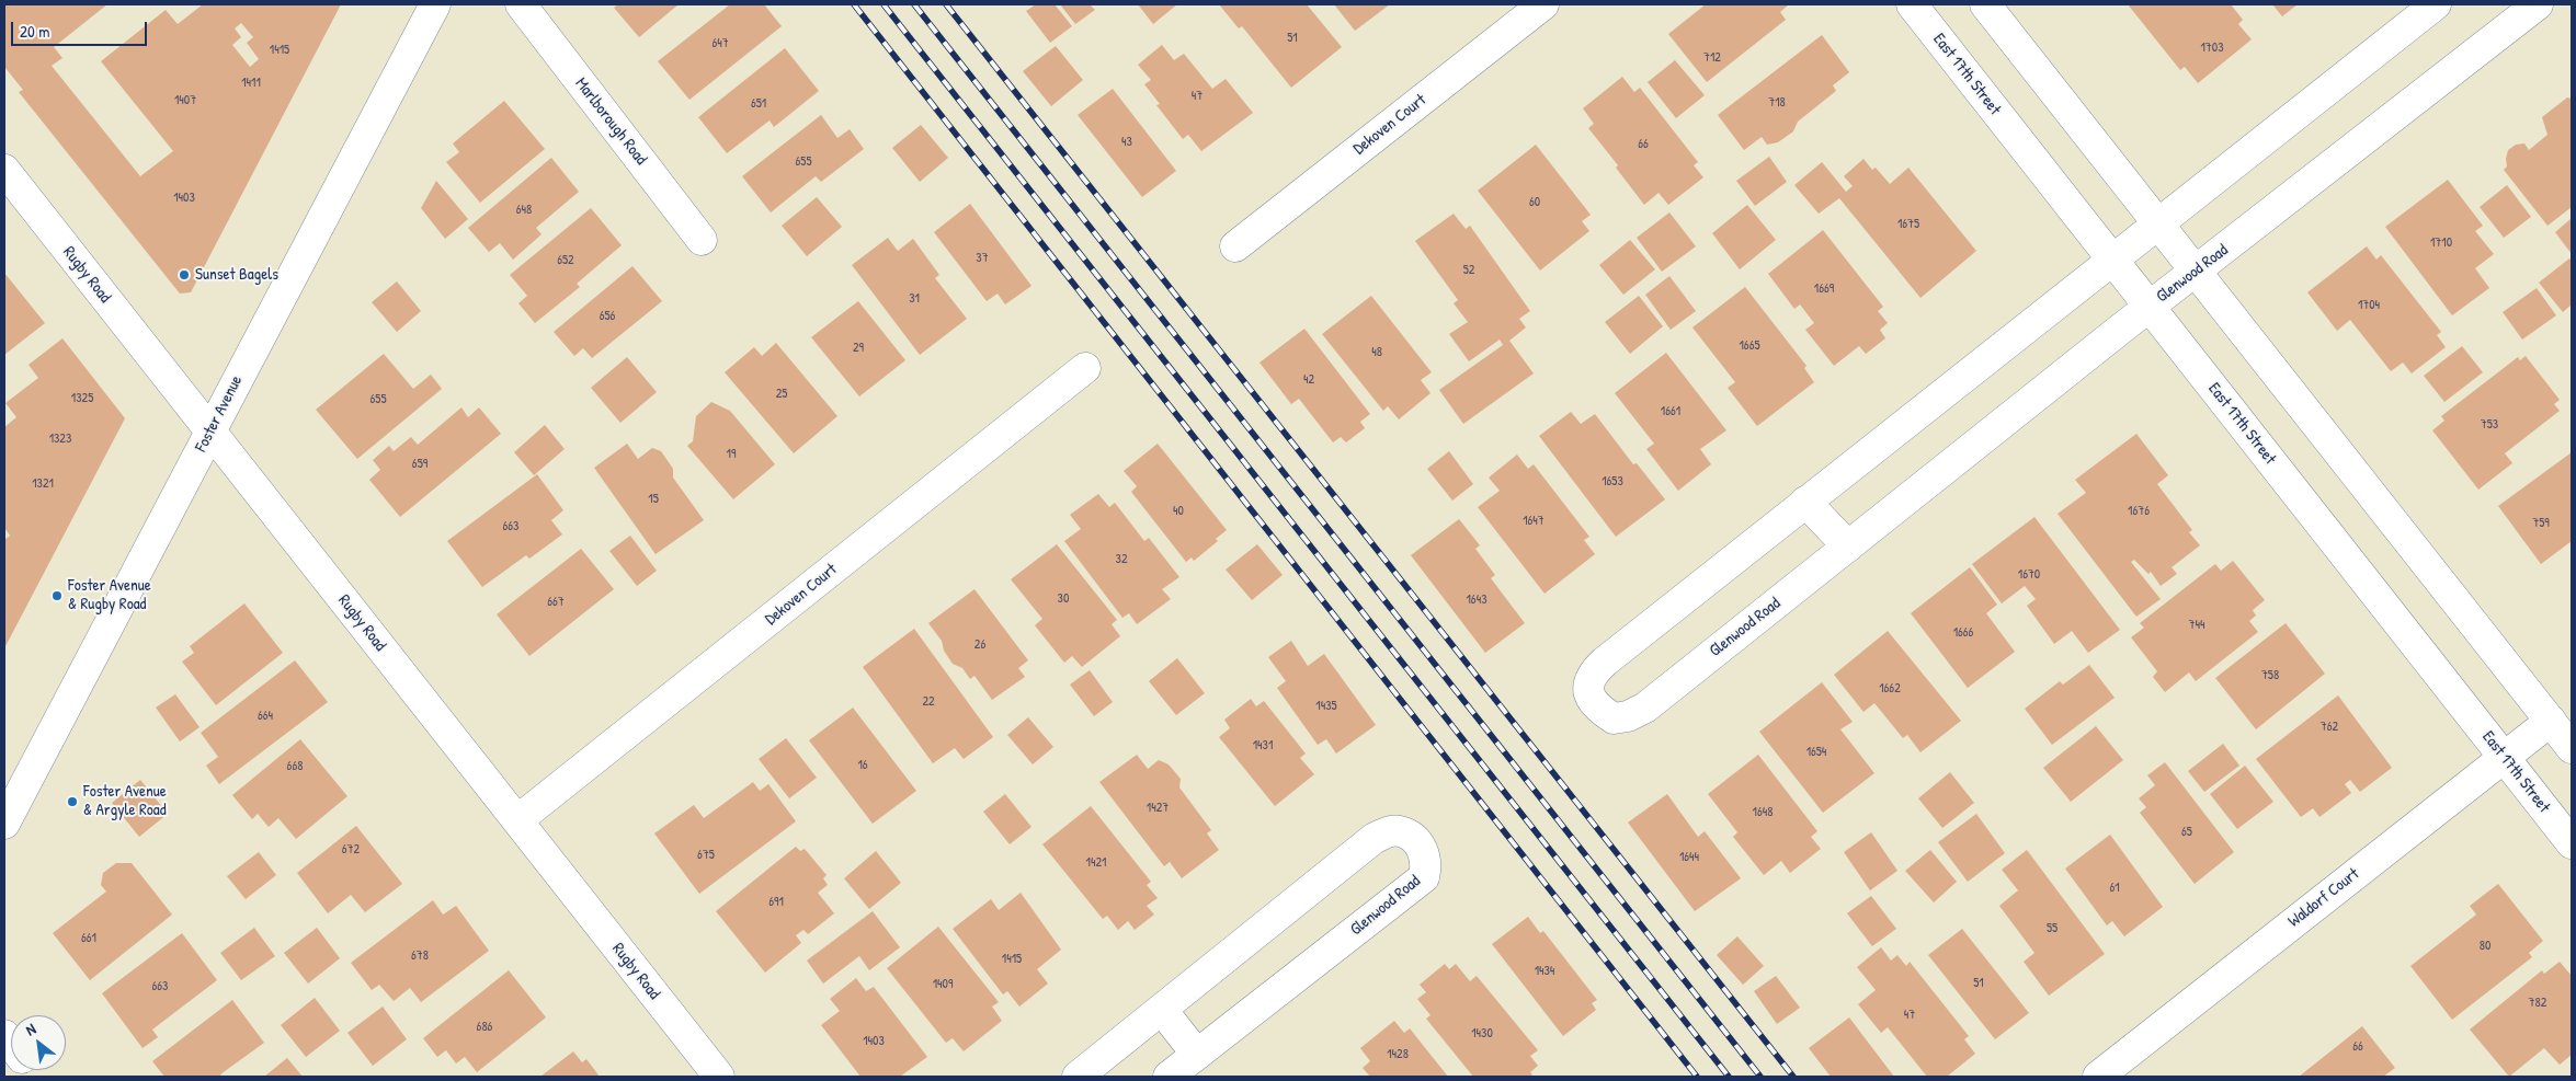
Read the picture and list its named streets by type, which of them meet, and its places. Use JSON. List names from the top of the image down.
{
  "streets": {
    "street": [
      "East 17th Street",
      "Marlborough Road",
      "Dekoven Court",
      "Glenwood Road",
      "Rugby Road",
      "Foster Avenue",
      "Waldorf Court"
    ]
  },
  "crossings": [
    ["East 17th Street", "Glenwood Road"],
    ["East 17th Street", "Waldorf Court"],
    ["Dekoven Court", "Rugby Road"],
    ["Rugby Road", "Foster Avenue"]
  ],
  "places": ["Sunset Bagels", "Foster Avenue & Rugby Road", "Foster Avenue & Argyle Road"],
  "house_numbers": [
    "51",
    "647",
    "1703",
    "1415",
    "712",
    "1411",
    "47",
    "1407",
    "718",
    "651",
    "43",
    "66",
    "655",
    "1403",
    "60",
    "648",
    "1675",
    "1710",
    "37",
    "652",
    "52",
    "1669",
    "31",
    "1704",
    "656",
    "1665",
    "29",
    "48",
    "42",
    "25",
    "1325",
    "655",
    "1661",
    "753",
    "1323",
    "19",
    "659",
    "1653",
    "1321",
    "15",
    "40",
    "1676",
    "1647",
    "759",
    "663",
    "32",
    "1670",
    "30",
    "1643",
    "667",
    "744",
    "1666",
    "26",
    "758",
    "1662",
    "22",
    "1435",
    "664",
    "762",
    "1431",
    "1654",
    "16",
    "668",
    "1427",
    "1648",
    "65",
    "672",
    "675",
    "1644",
    "1421",
    "61",
    "691",
    "55",
    "661",
    "80",
    "678",
    "1415",
    "1434",
    "51",
    "1409",
    "663",
    "782",
    "47",
    "686",
    "1430",
    "1403",
    "66",
    "1428"
  ],
  "scale_bar": "20 m",
  "north": "top left"
}
